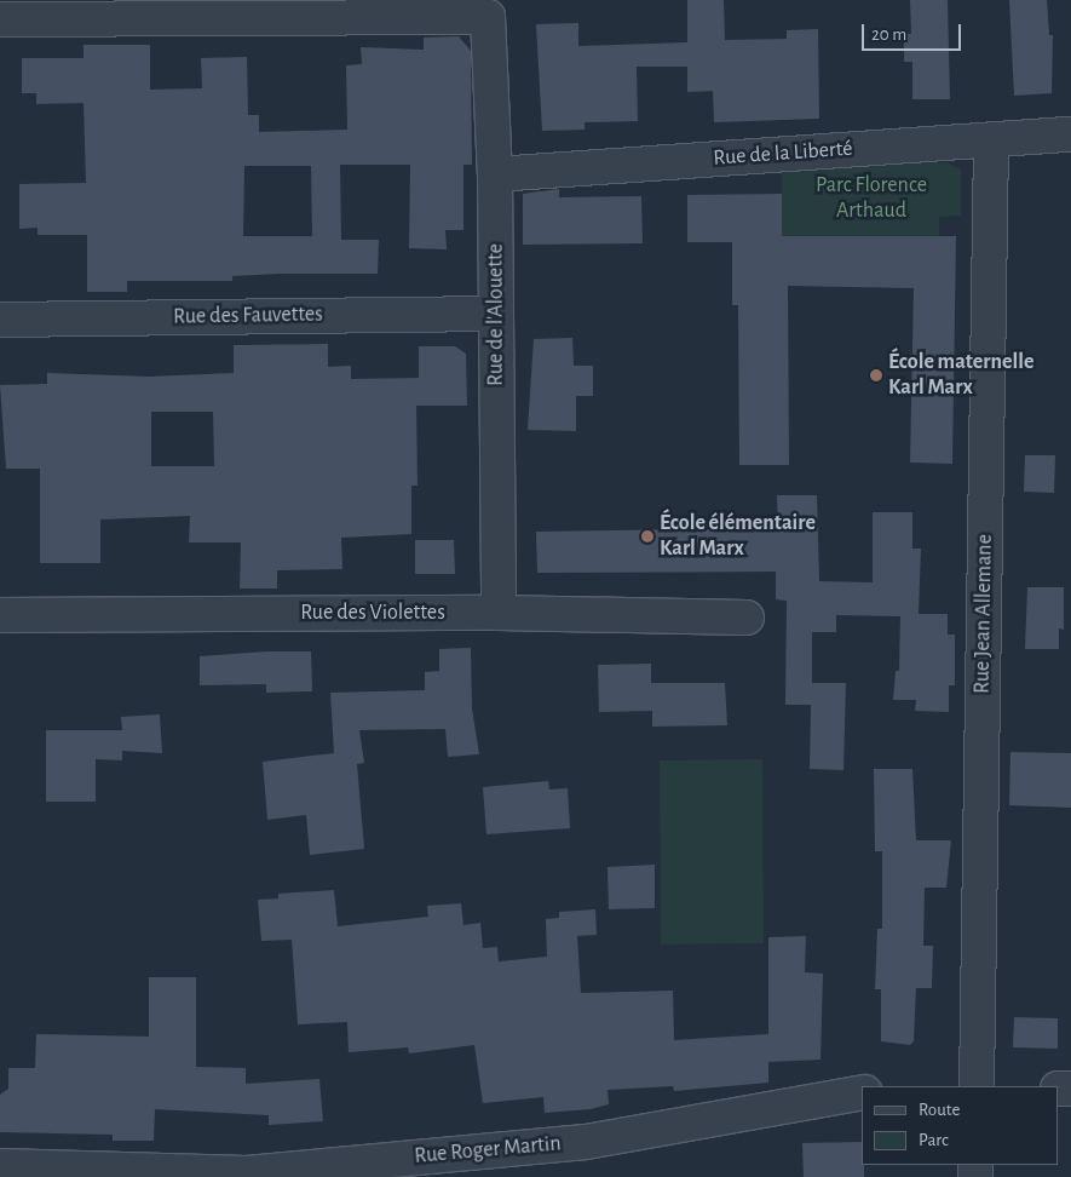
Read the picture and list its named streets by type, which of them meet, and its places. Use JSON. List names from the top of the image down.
{
  "streets": {
    "street": [
      "Rue de la Liberté",
      "Rue de l'Alouette",
      "Rue des Fauvettes",
      "Rue des Violettes",
      "Rue Jean Allemane",
      "Rue Roger Martin"
    ]
  },
  "crossings": [
    ["Rue de la Liberté", "Rue de l'Alouette"],
    ["Rue de la Liberté", "Rue Jean Allemane"],
    ["Rue de l'Alouette", "Rue des Fauvettes"],
    ["Rue de l'Alouette", "Rue des Violettes"]
  ],
  "parks": ["Parc Florence Arthaud"],
  "places": ["École maternelle Karl Marx", "École élémentaire Karl Marx"],
  "legend": ["Route", "Parc"],
  "scale_bar": "20 m"
}
